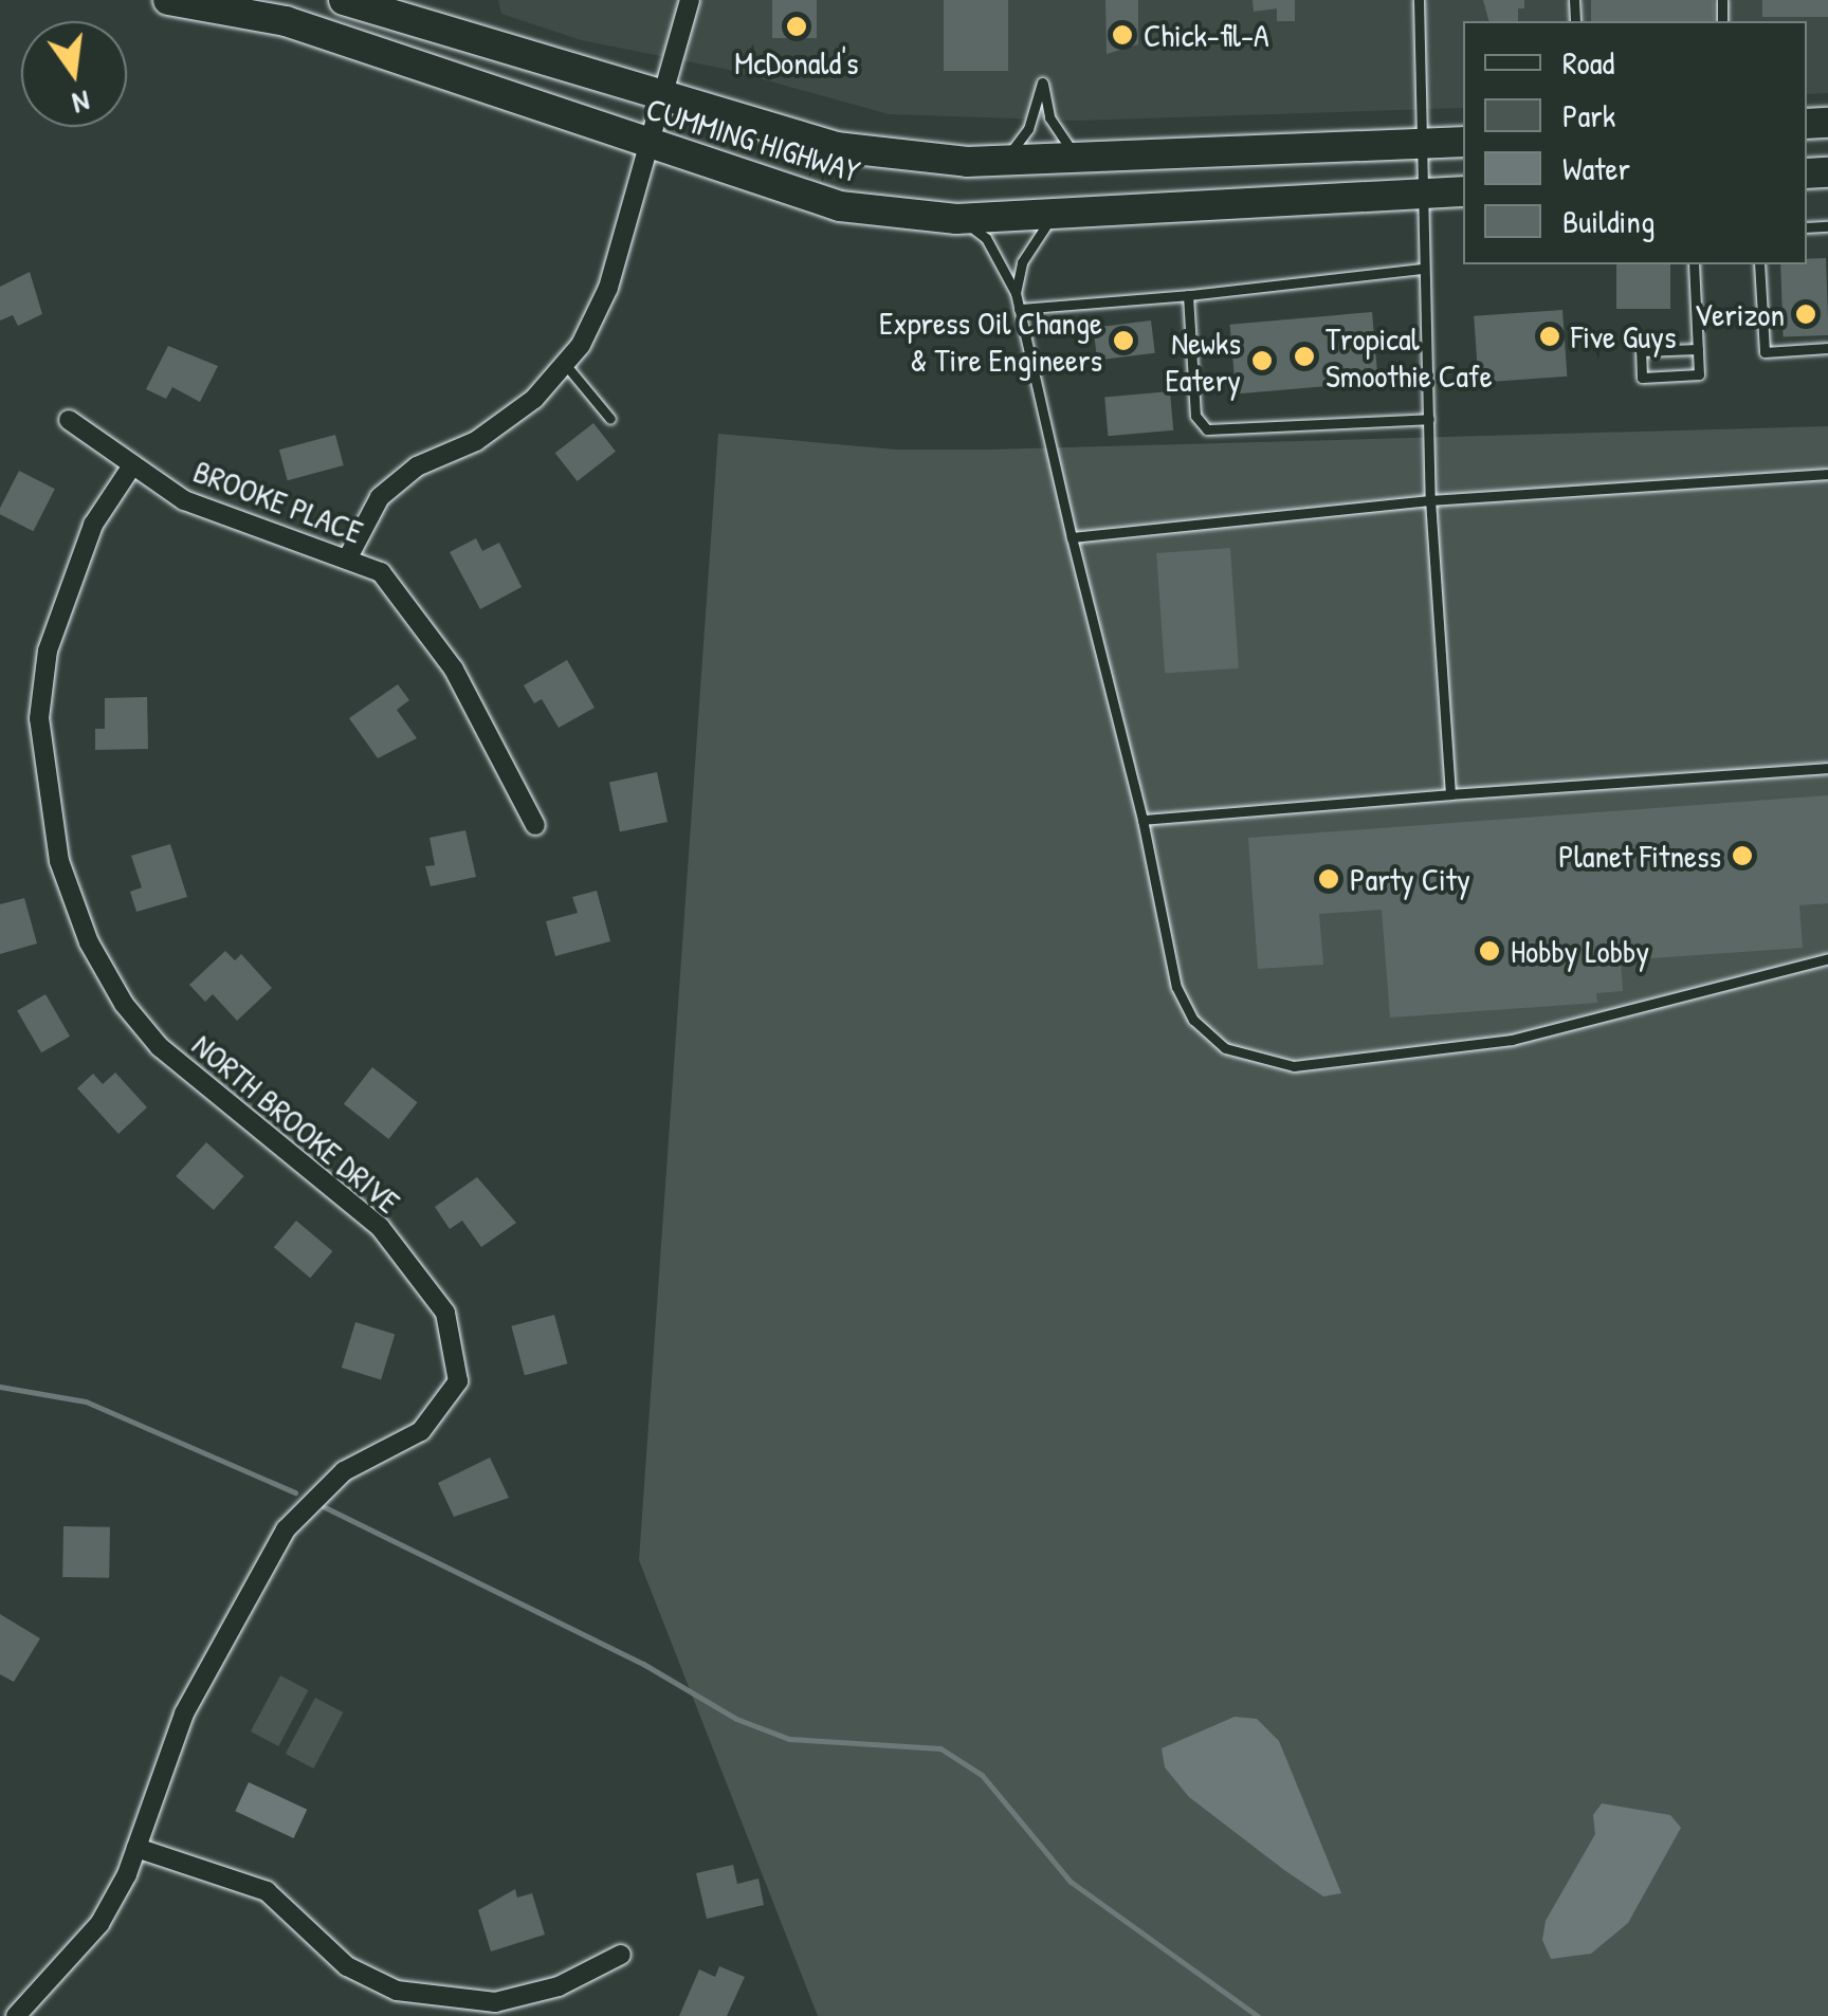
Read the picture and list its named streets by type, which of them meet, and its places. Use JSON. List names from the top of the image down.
{
  "streets": {
    "main road": ["CUMMING HIGHWAY"],
    "street": ["BROOKE PLACE", "NORTH BROOKE DRIVE"]
  },
  "crossings": [
    ["BROOKE PLACE", "NORTH BROOKE DRIVE"]
  ],
  "places": [
    "McDonald's",
    "Chick-fil-A",
    "Verizon",
    "Five Guys",
    "Express Oil Change & Tire Engineers",
    "Tropical Smoothie Cafe",
    "Newks Eatery",
    "Planet Fitness",
    "Party City",
    "Hobby Lobby"
  ],
  "legend": [
    "Road",
    "Park",
    "Water",
    "Building"
  ],
  "north": "bottom"
}
